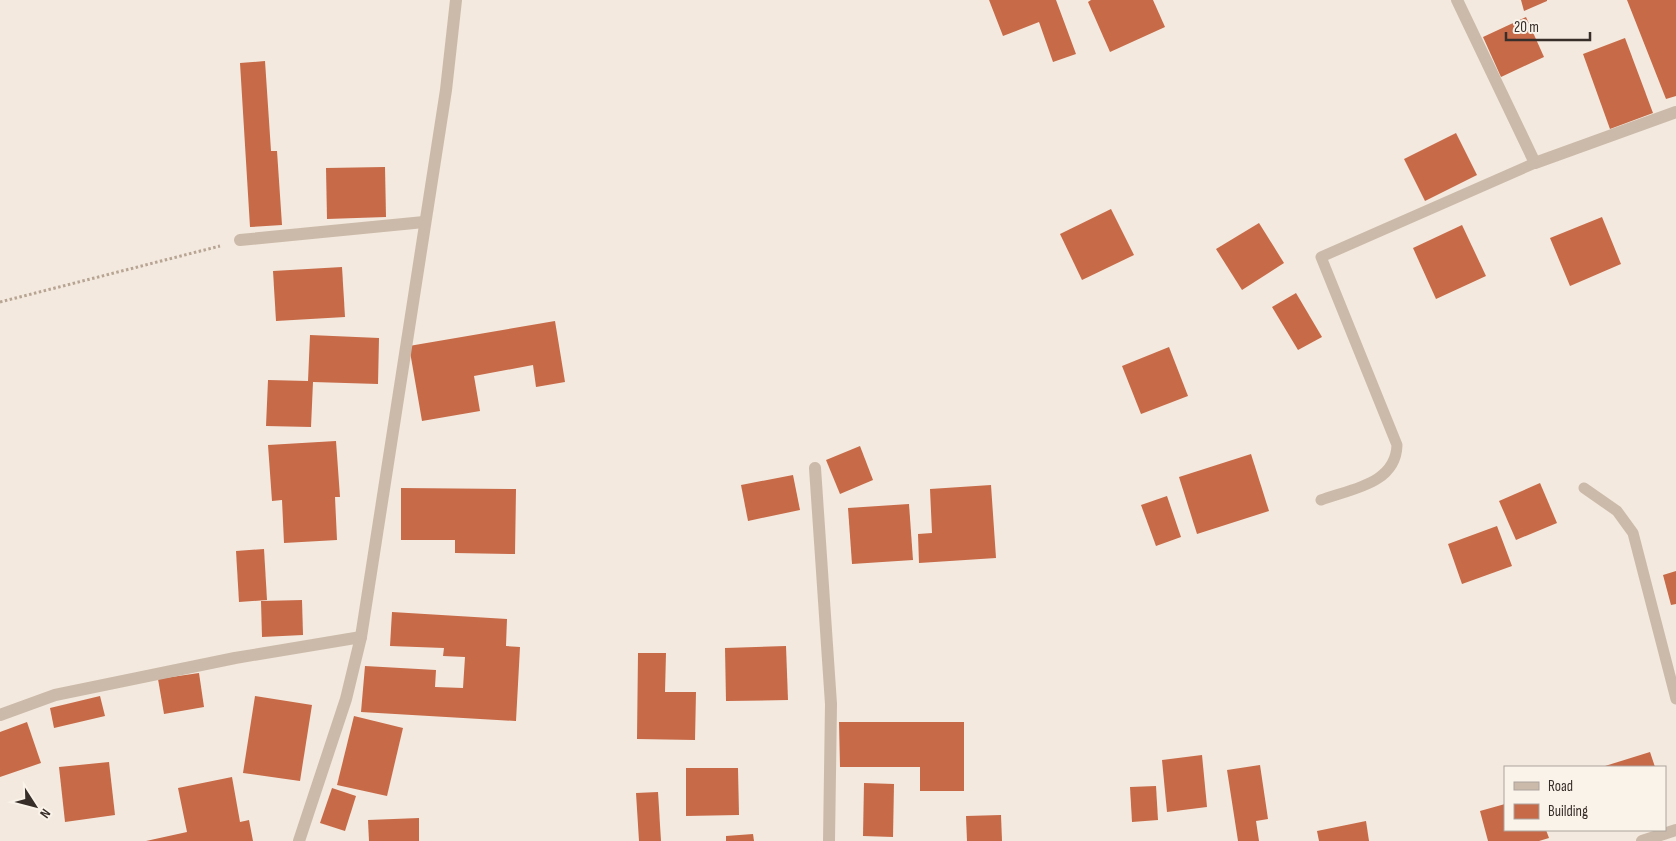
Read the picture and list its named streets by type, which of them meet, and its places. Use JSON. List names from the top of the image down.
{
  "legend": ["Road", "Building"],
  "scale_bar": "20 m",
  "north": "bottom right"
}
